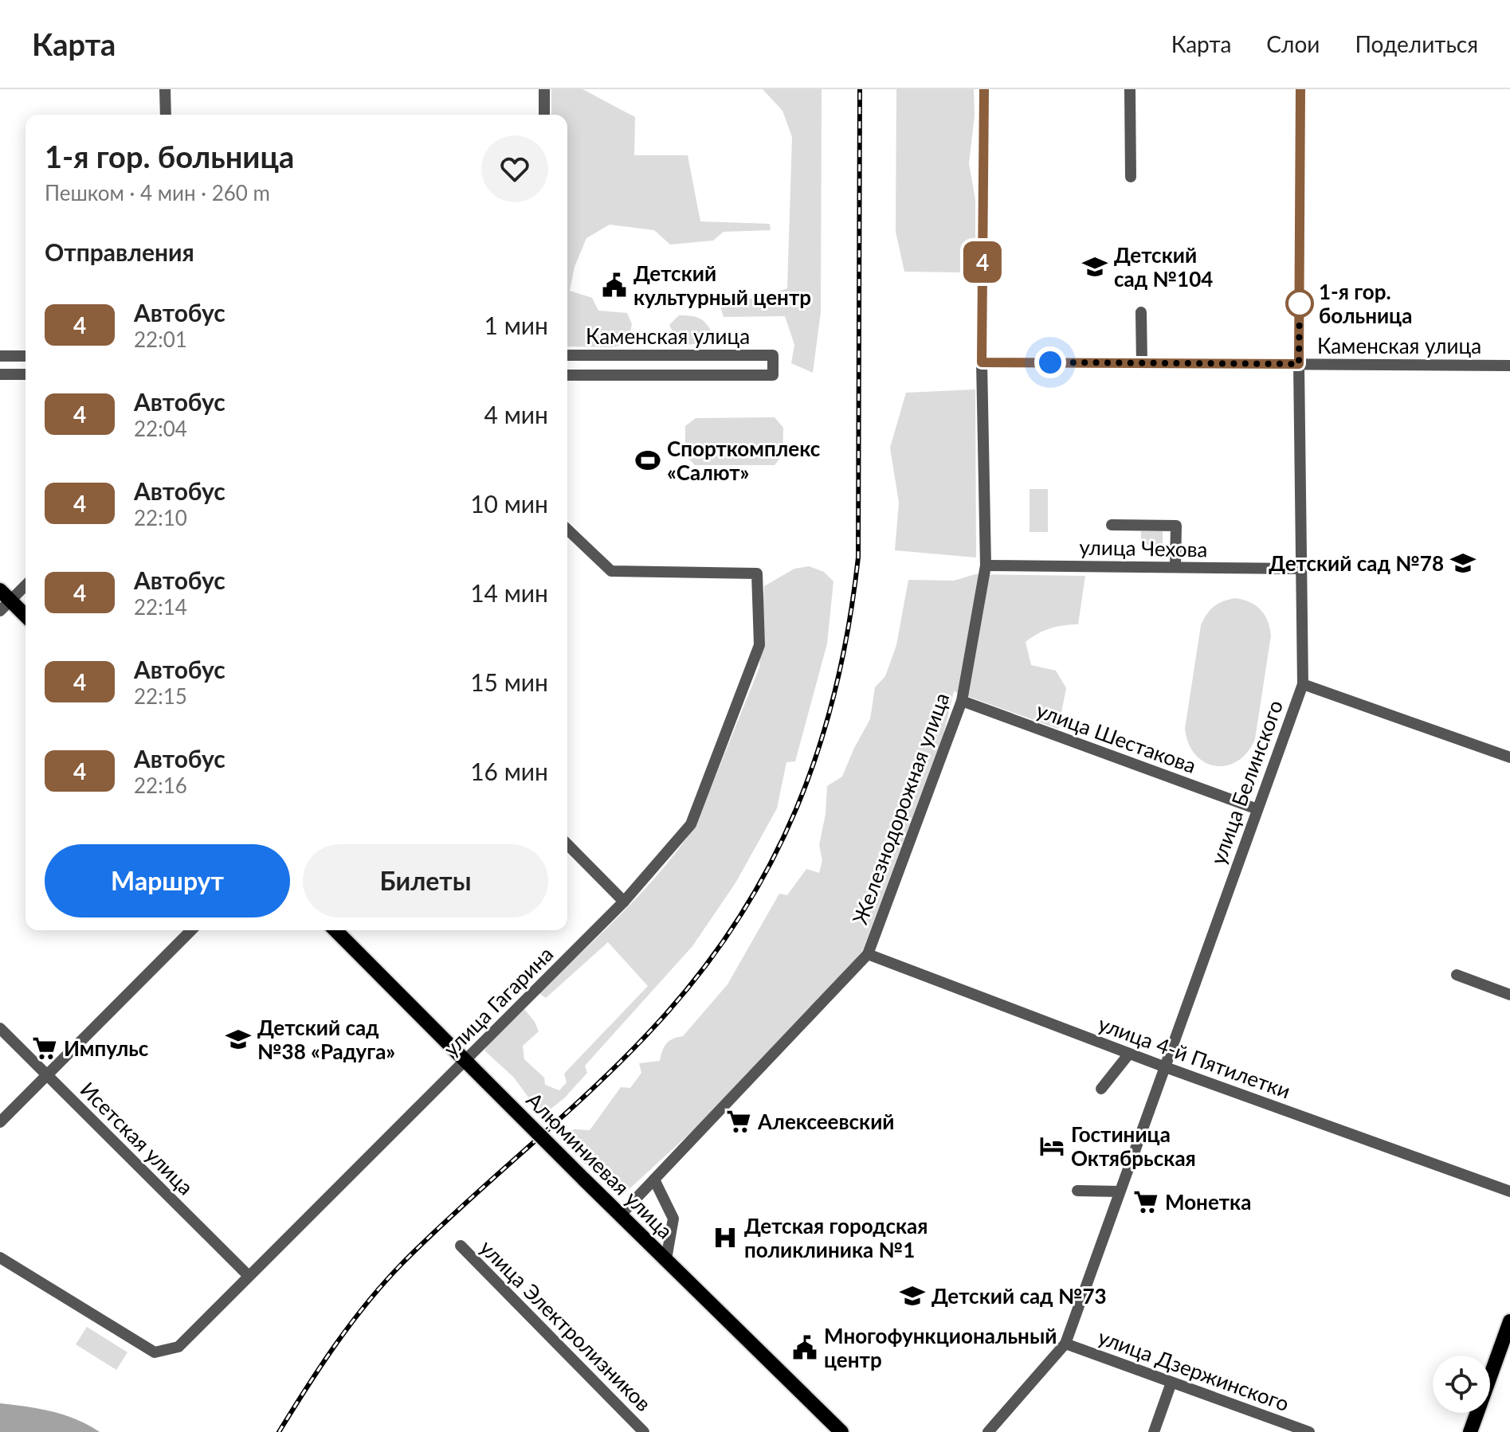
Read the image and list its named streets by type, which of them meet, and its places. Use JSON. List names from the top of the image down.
{
  "streets": {
    "main road": ["Алюминиевая улица"],
    "street": [
      "Каменская улица",
      "улица Чехова",
      "улица Шестакова",
      "улица Белинского",
      "Железнодорожная улица",
      "улица Гагарина",
      "улица 4-й Пятилетки",
      "Исетская улица",
      "улица Электролизников",
      "улица Дзержинского"
    ]
  },
  "crossings": [
    ["Каменская улица", "улица Белинского"],
    ["Каменская улица", "Железнодорожная улица"],
    ["улица Чехова", "улица Белинского"],
    ["улица Чехова", "Железнодорожная улица"],
    ["улица Шестакова", "улица Белинского"],
    ["улица Шестакова", "Железнодорожная улица"],
    ["улица Белинского", "улица 4-й Пятилетки"],
    ["улица Белинского", "улица Дзержинского"],
    ["Железнодорожная улица", "улица 4-й Пятилетки"],
    ["Железнодорожная улица", "Алюминиевая улица"],
    ["улица Гагарина", "Исетская улица"],
    ["улица Гагарина", "Алюминиевая улица"]
  ],
  "places": {
    "school or university": [
      "Детский сад №104",
      "Детский сад №78",
      "Детский сад №38 «Радуга»",
      "Детский сад №73"
    ],
    "public building": ["Детский культурный центр", "Многофункциональный центр"],
    "other": ["1-я гор. больница"],
    "sports": ["Спорткомплекс «Салют»"],
    "supermarket": ["Импульс", "Алексеевский", "Монетка"],
    "hotel": ["Гостиница Октябрьская"],
    "hospital": ["Детская городская поликлиника №1"]
  },
  "lines": ["bus line 4"],
  "page": {
    "header": "Карта",
    "nav": ["Карта", "Слои", "Поделиться"],
    "on_map": "4",
    "heading": [
      ["1-я гор. больница", "Пешком · 4 мин · 260 m"],
      "Отправления"
    ],
    "list": [
      {
        "mark": "4",
        "name": "Автобус",
        "note": "22:01",
        "value": "1 мин"
      },
      {
        "mark": "4",
        "name": "Автобус",
        "note": "22:04",
        "value": "4 мин"
      },
      {
        "mark": "4",
        "name": "Автобус",
        "note": "22:10",
        "value": "10 мин"
      },
      {
        "mark": "4",
        "name": "Автобус",
        "note": "22:14",
        "value": "14 мин"
      },
      {
        "mark": "4",
        "name": "Автобус",
        "note": "22:15",
        "value": "15 мин"
      },
      {
        "mark": "4",
        "name": "Автобус",
        "note": "22:16",
        "value": "16 мин"
      }
    ],
    "buttons": ["Маршрут", "Билеты"]
  }
}
